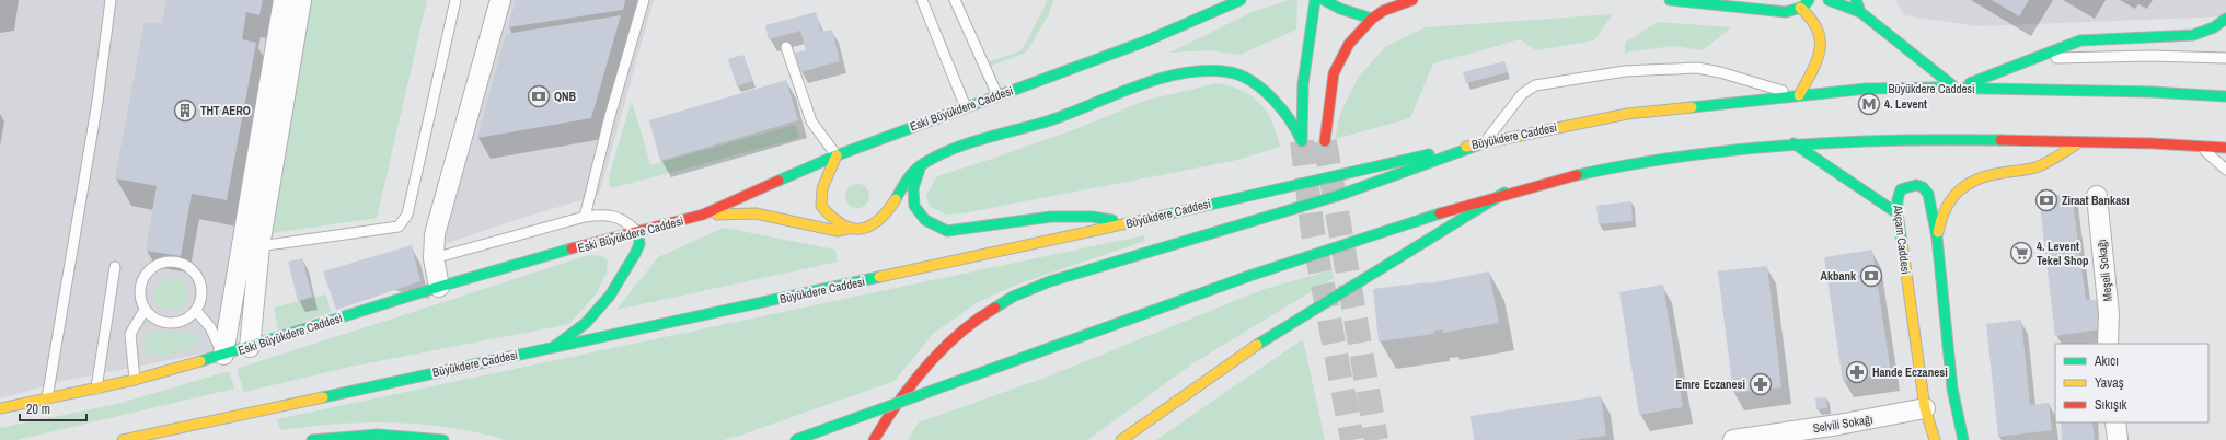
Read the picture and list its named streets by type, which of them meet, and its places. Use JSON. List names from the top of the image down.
{
  "streets": {
    "main road": ["Büyükdere Caddesi", "Eski Büyükdere Caddesi", "Akçam Caddesi"],
    "street": ["Meşeli Sokağı", "Selvili Sokağı"]
  },
  "crossings": [
    ["Akçam Caddesi", "Selvili Sokağı"]
  ],
  "places": {
    "bank": ["QNB", "Ziraat Bankası", "Akbank"],
    "metro station": ["4. Levent"],
    "building": ["THT AERO"],
    "supermarket": ["4. Levent Tekel Shop"],
    "pharmacy": ["Hande Eczanesi", "Emre Eczanesi"]
  },
  "legend": ["Akıcı", "Yavaş", "Sıkışık"],
  "scale_bar": "20 m"
}
